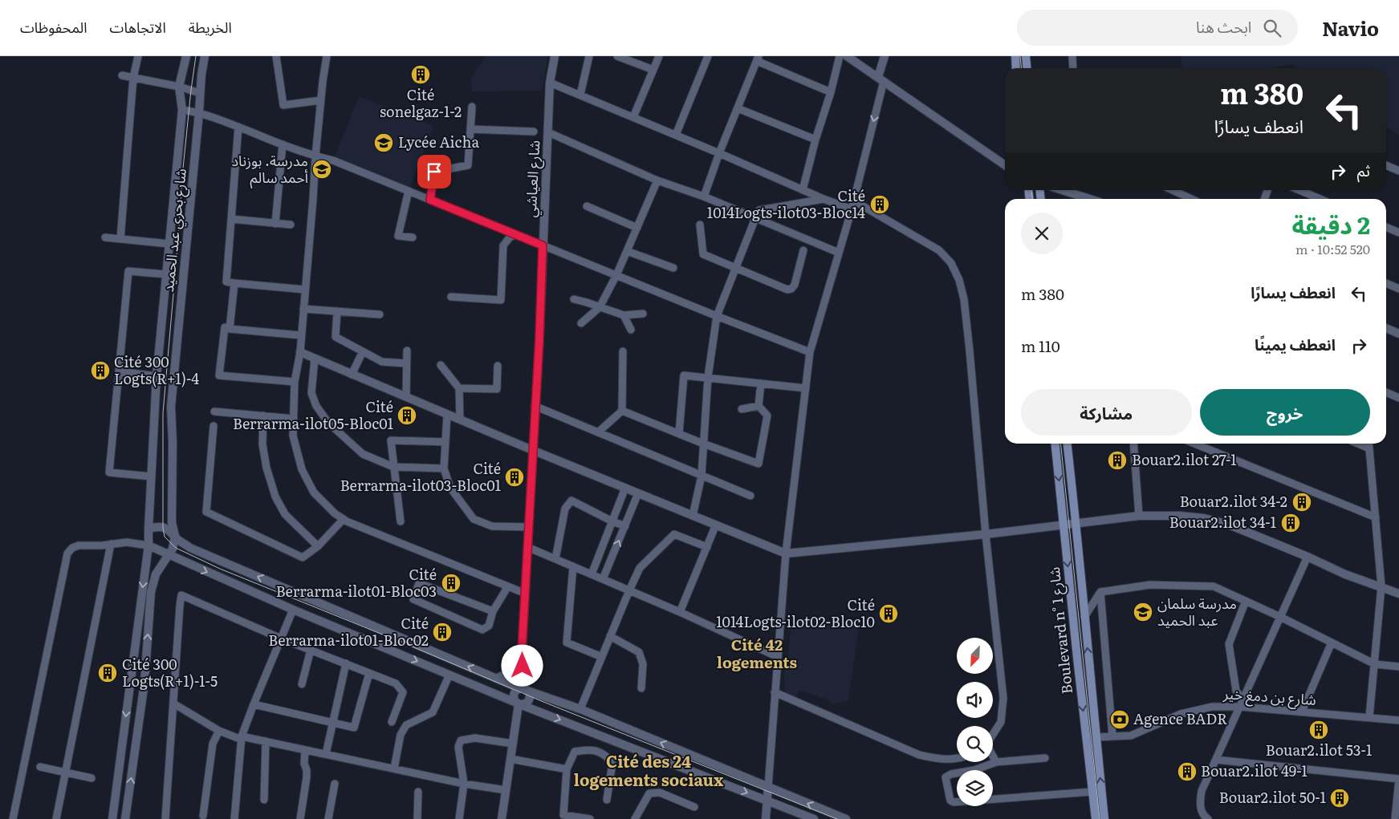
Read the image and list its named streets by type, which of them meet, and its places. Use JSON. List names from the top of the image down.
{
  "streets": {
    "main road": ["Boulevard n° شارع 1"],
    "street": ["شارع العياشي", "شارع بحري عبد الحميد", "شارع بن دمغ خير"]
  },
  "crossings": [
    ["Boulevard n° شارع 1", "شارع بن دمغ خير"]
  ],
  "districts": ["Cité 42 logements", "Cité des 24 logements sociaux"],
  "places": {
    "building": [
      "Cité sonelgaz-1-2",
      "Cité 1014Logts-ilot03-Bloc14",
      "Cité 300 Logts(R+1)-4",
      "Cité Berrarma-ilot05-Bloc01",
      "Bouar2.ilot 27-1",
      "Cité Berrarma-ilot03-Bloc01",
      "Bouar2.ilot 34-2",
      "Bouar2.ilot 34-1",
      "Cité Berrarma-ilot01-Bloc03",
      "Cité 1014Logts-ilot02-Bloc10",
      "Cité Berrarma-ilot01-Bloc02",
      "Cité 300 Logts(R+1)-1-5",
      "Bouar2.ilot 53-1",
      "Bouar2.ilot 49-1",
      "Bouar2.ilot 50-1"
    ],
    "school or university": ["Lycée Aicha", "مدرسة. بوزناد أحمد سالم", "مدرسة سلمان عبد الحميد"],
    "bank": ["Agence BADR"]
  },
  "north": "bottom left",
  "page": {
    "header": "Navio",
    "search": "ابحث هنا",
    "nav": ["الخريطة", "الاتجاهات", "المحفوظات"],
    "turn": ["380 m", "انعطف يسارًا"],
    "then": "ثم",
    "heading": ["2 دقيقة", "520 m · 10:52"],
    "list": [
      {
        "name": "انعطف يسارًا",
        "value": "380 m"
      },
      {
        "name": "انعطف يمينًا",
        "value": "110 m"
      }
    ],
    "buttons": ["خروج", "مشاركة"]
  }
}
